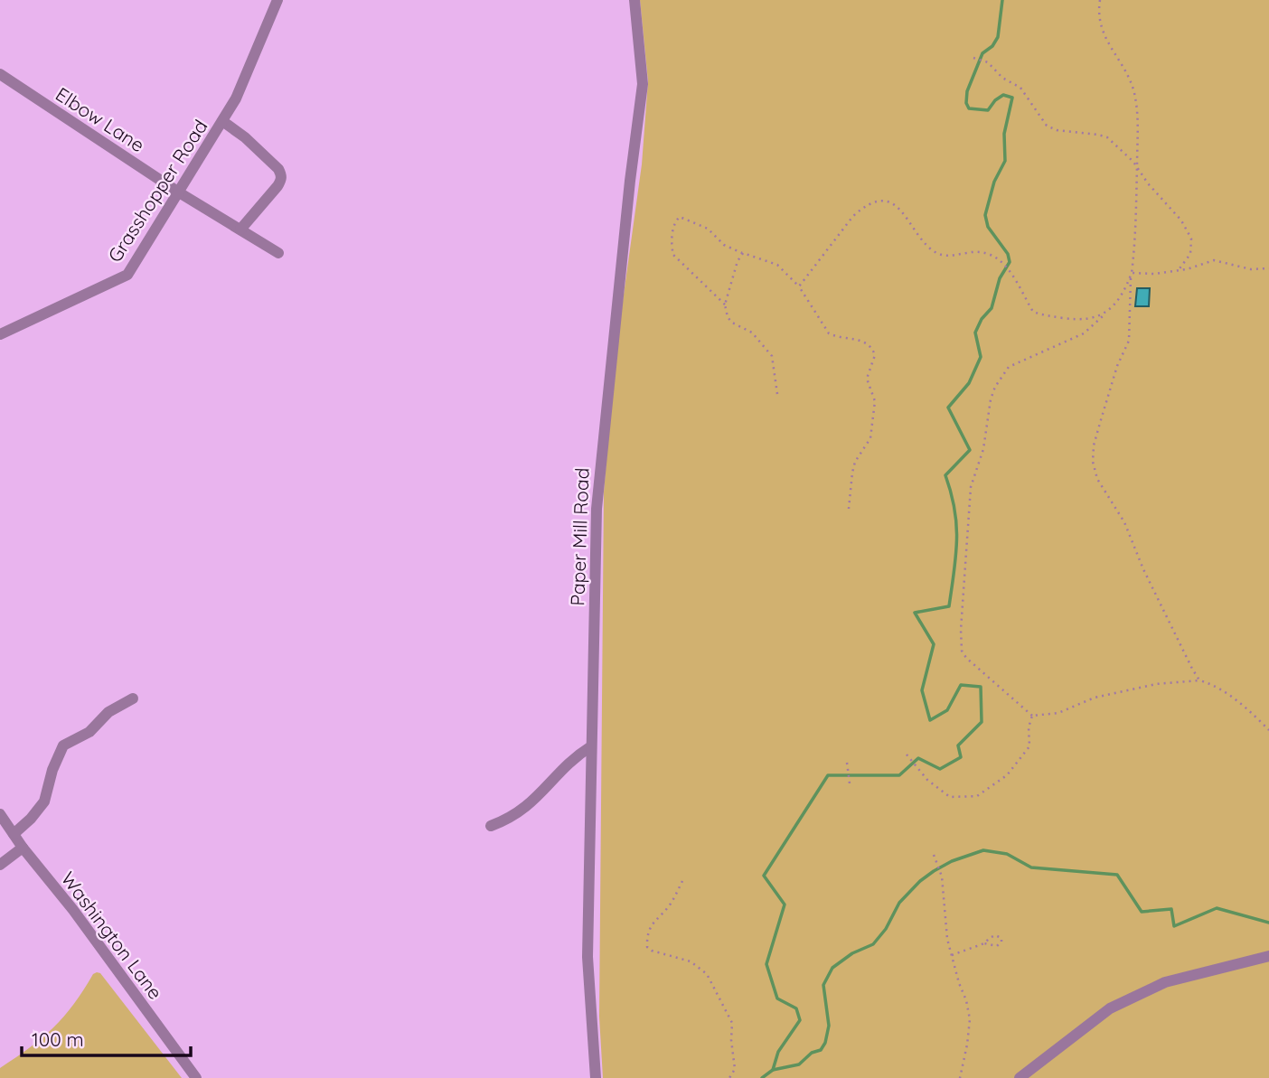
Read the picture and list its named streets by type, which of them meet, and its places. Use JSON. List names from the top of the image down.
{
  "streets": {
    "street": [
      "Elbow Lane",
      "Grasshopper Road",
      "Paper Mill Road",
      "Washington Lane"
    ]
  },
  "crossings": [
    ["Elbow Lane", "Grasshopper Road"]
  ],
  "scale_bar": "100 m"
}
